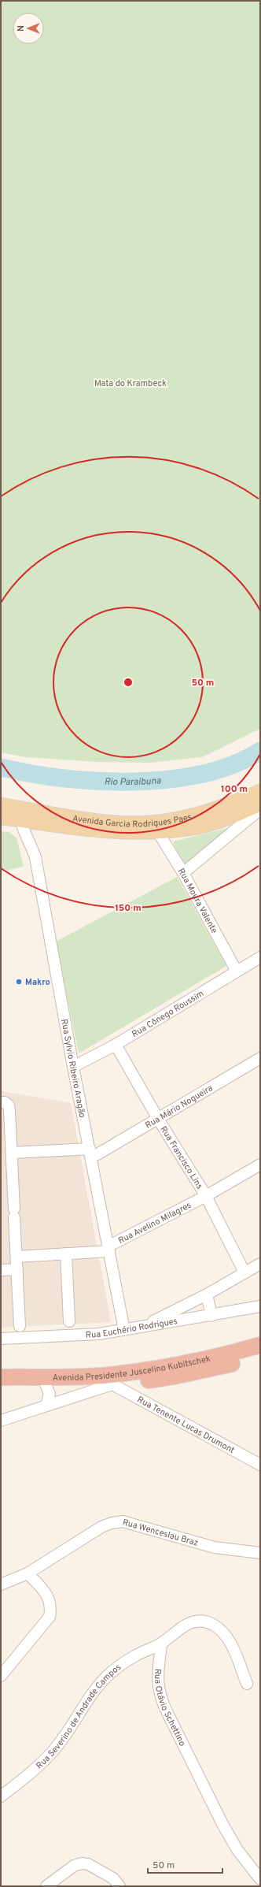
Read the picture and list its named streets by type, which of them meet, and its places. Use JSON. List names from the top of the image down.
{
  "streets": {
    "highway": ["Avenida Presidente Juscelino Kubitschek"],
    "main road": ["Avenida Garcia Rodrigues Paes"],
    "street": [
      "Rua Moura Valente",
      "Rua Cônego Roussim",
      "Rua Sylvio Ribeiro Aragão",
      "Rua Mário Nogueira",
      "Rua Francisco Lins",
      "Rua Avelino Milagres",
      "Rua Euchério Rodrigues",
      "Rua Tenente Lucas Drumont",
      "Rua Wenceslau Braz",
      "Rua Otávio Schettino",
      "Rua Severino de Andrade Campos"
    ]
  },
  "crossings": [
    ["Avenida Garcia Rodrigues Paes", "Rua Moura Valente"],
    ["Avenida Garcia Rodrigues Paes", "Rua Sylvio Ribeiro Aragão"],
    ["Rua Moura Valente", "Rua Cônego Roussim"],
    ["Rua Cônego Roussim", "Rua Sylvio Ribeiro Aragão"],
    ["Rua Cônego Roussim", "Rua Francisco Lins"],
    ["Rua Sylvio Ribeiro Aragão", "Rua Mário Nogueira"],
    ["Rua Sylvio Ribeiro Aragão", "Rua Avelino Milagres"],
    ["Rua Sylvio Ribeiro Aragão", "Rua Euchério Rodrigues"],
    ["Rua Mário Nogueira", "Rua Francisco Lins"],
    ["Rua Francisco Lins", "Rua Avelino Milagres"],
    ["Avenida Presidente Juscelino Kubitschek", "Rua Tenente Lucas Drumont"],
    ["Rua Otávio Schettino", "Rua Severino de Andrade Campos"]
  ],
  "water": ["Rio Paraibuna"],
  "parks": ["Mata do Krambeck"],
  "places": ["Makro"],
  "scale_bar": "50 m",
  "north": "left",
  "rings": ["50 m", "100 m", "150 m"]
}
